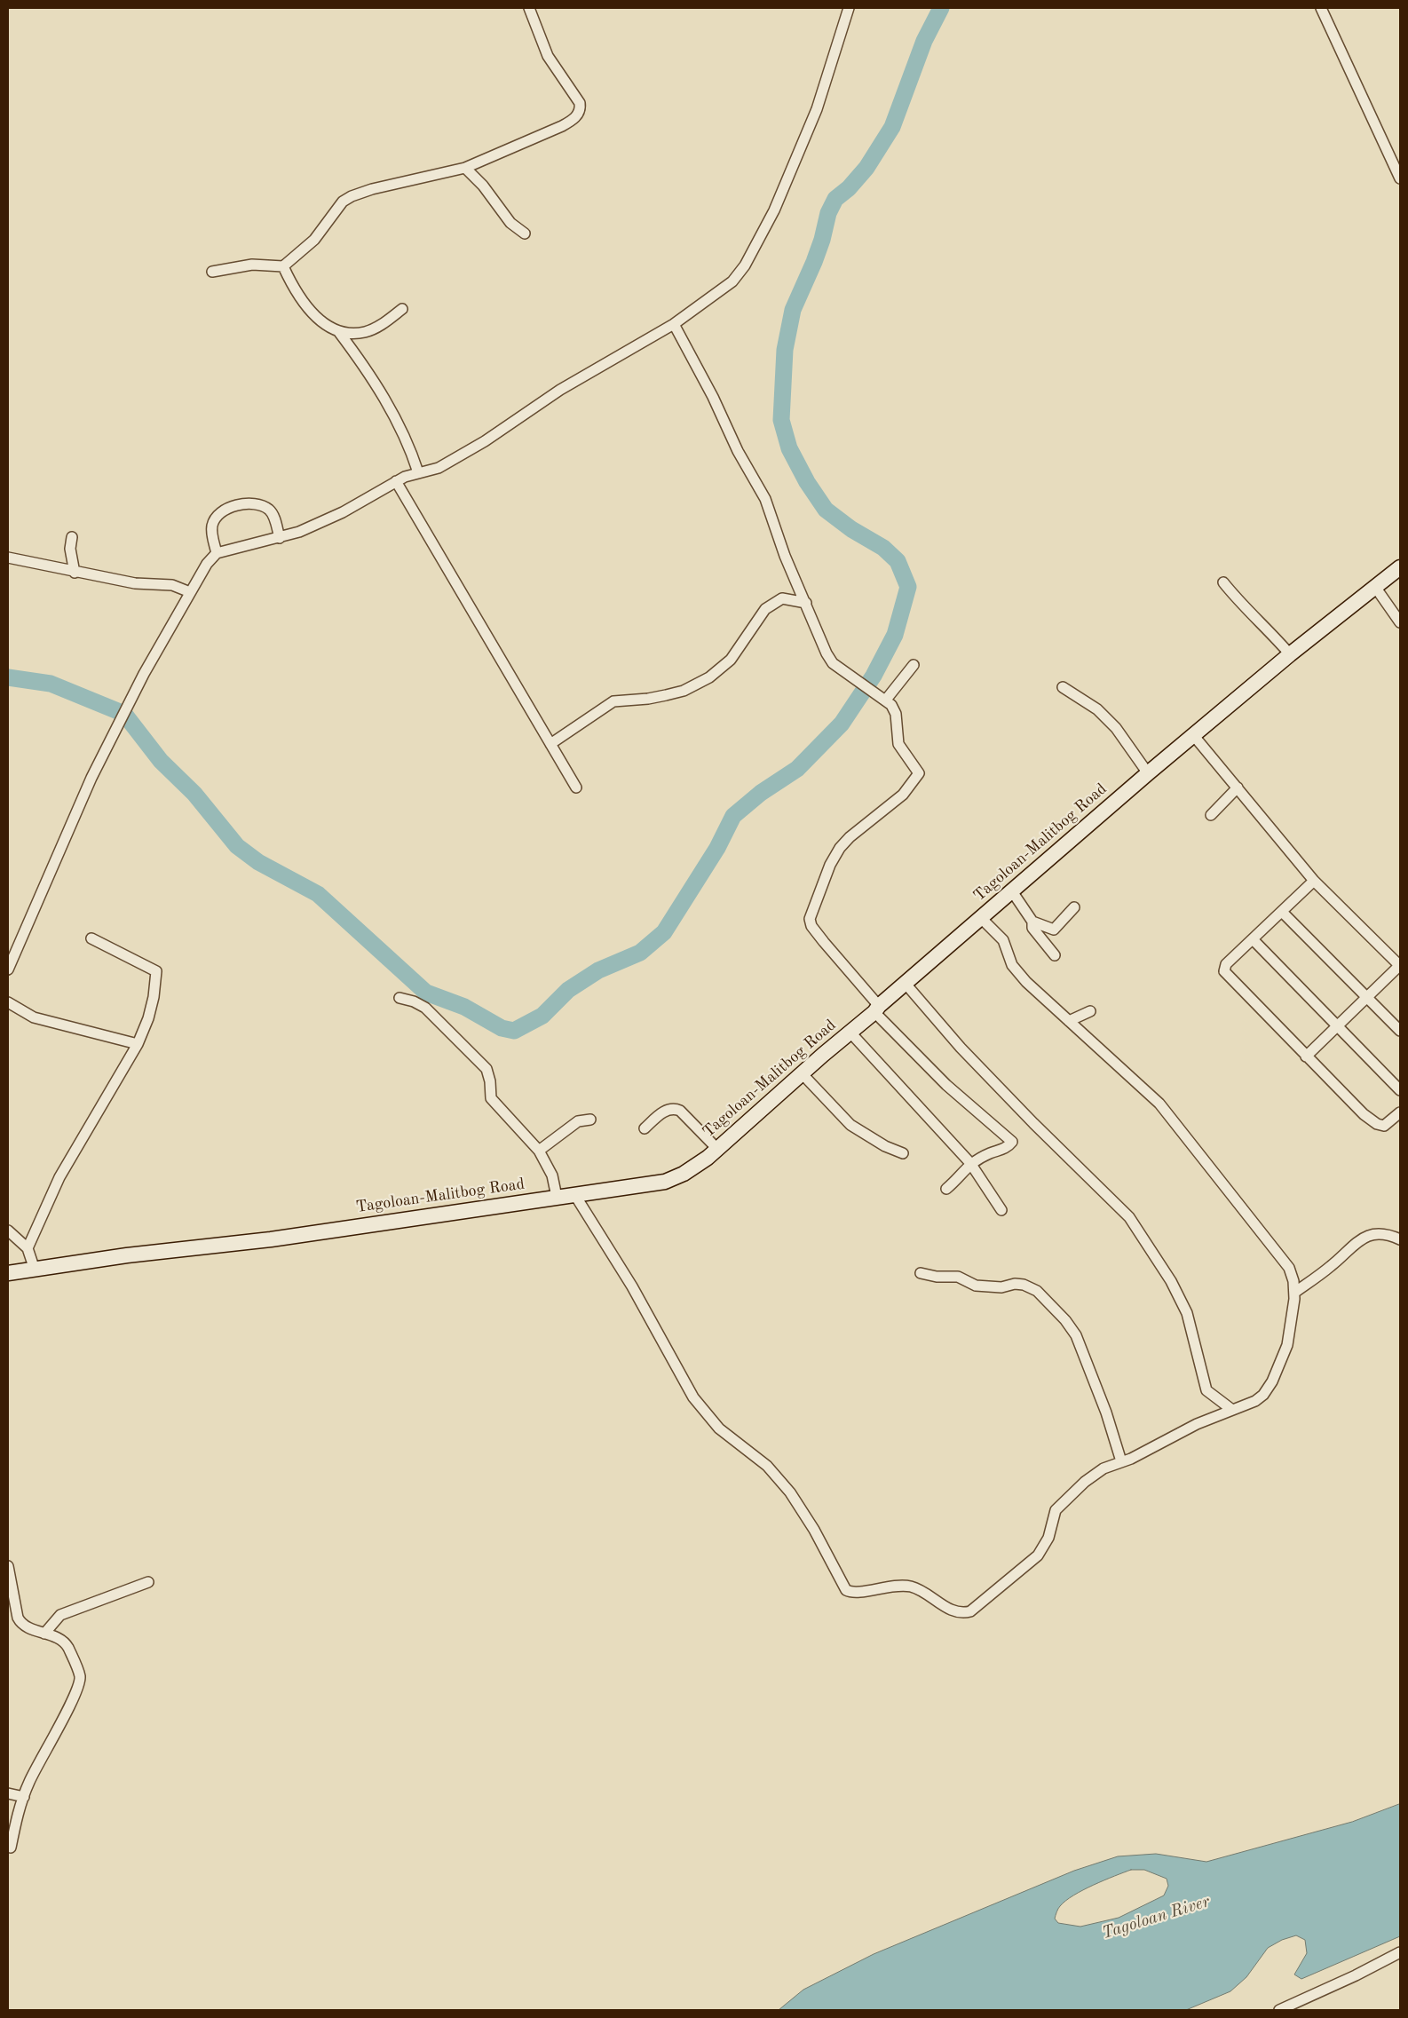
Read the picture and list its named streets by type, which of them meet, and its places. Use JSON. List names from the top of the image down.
{
  "streets": {
    "main road": ["Tagoloan-Malitbog Road"]
  },
  "water": ["Tagoloan River"]
}
